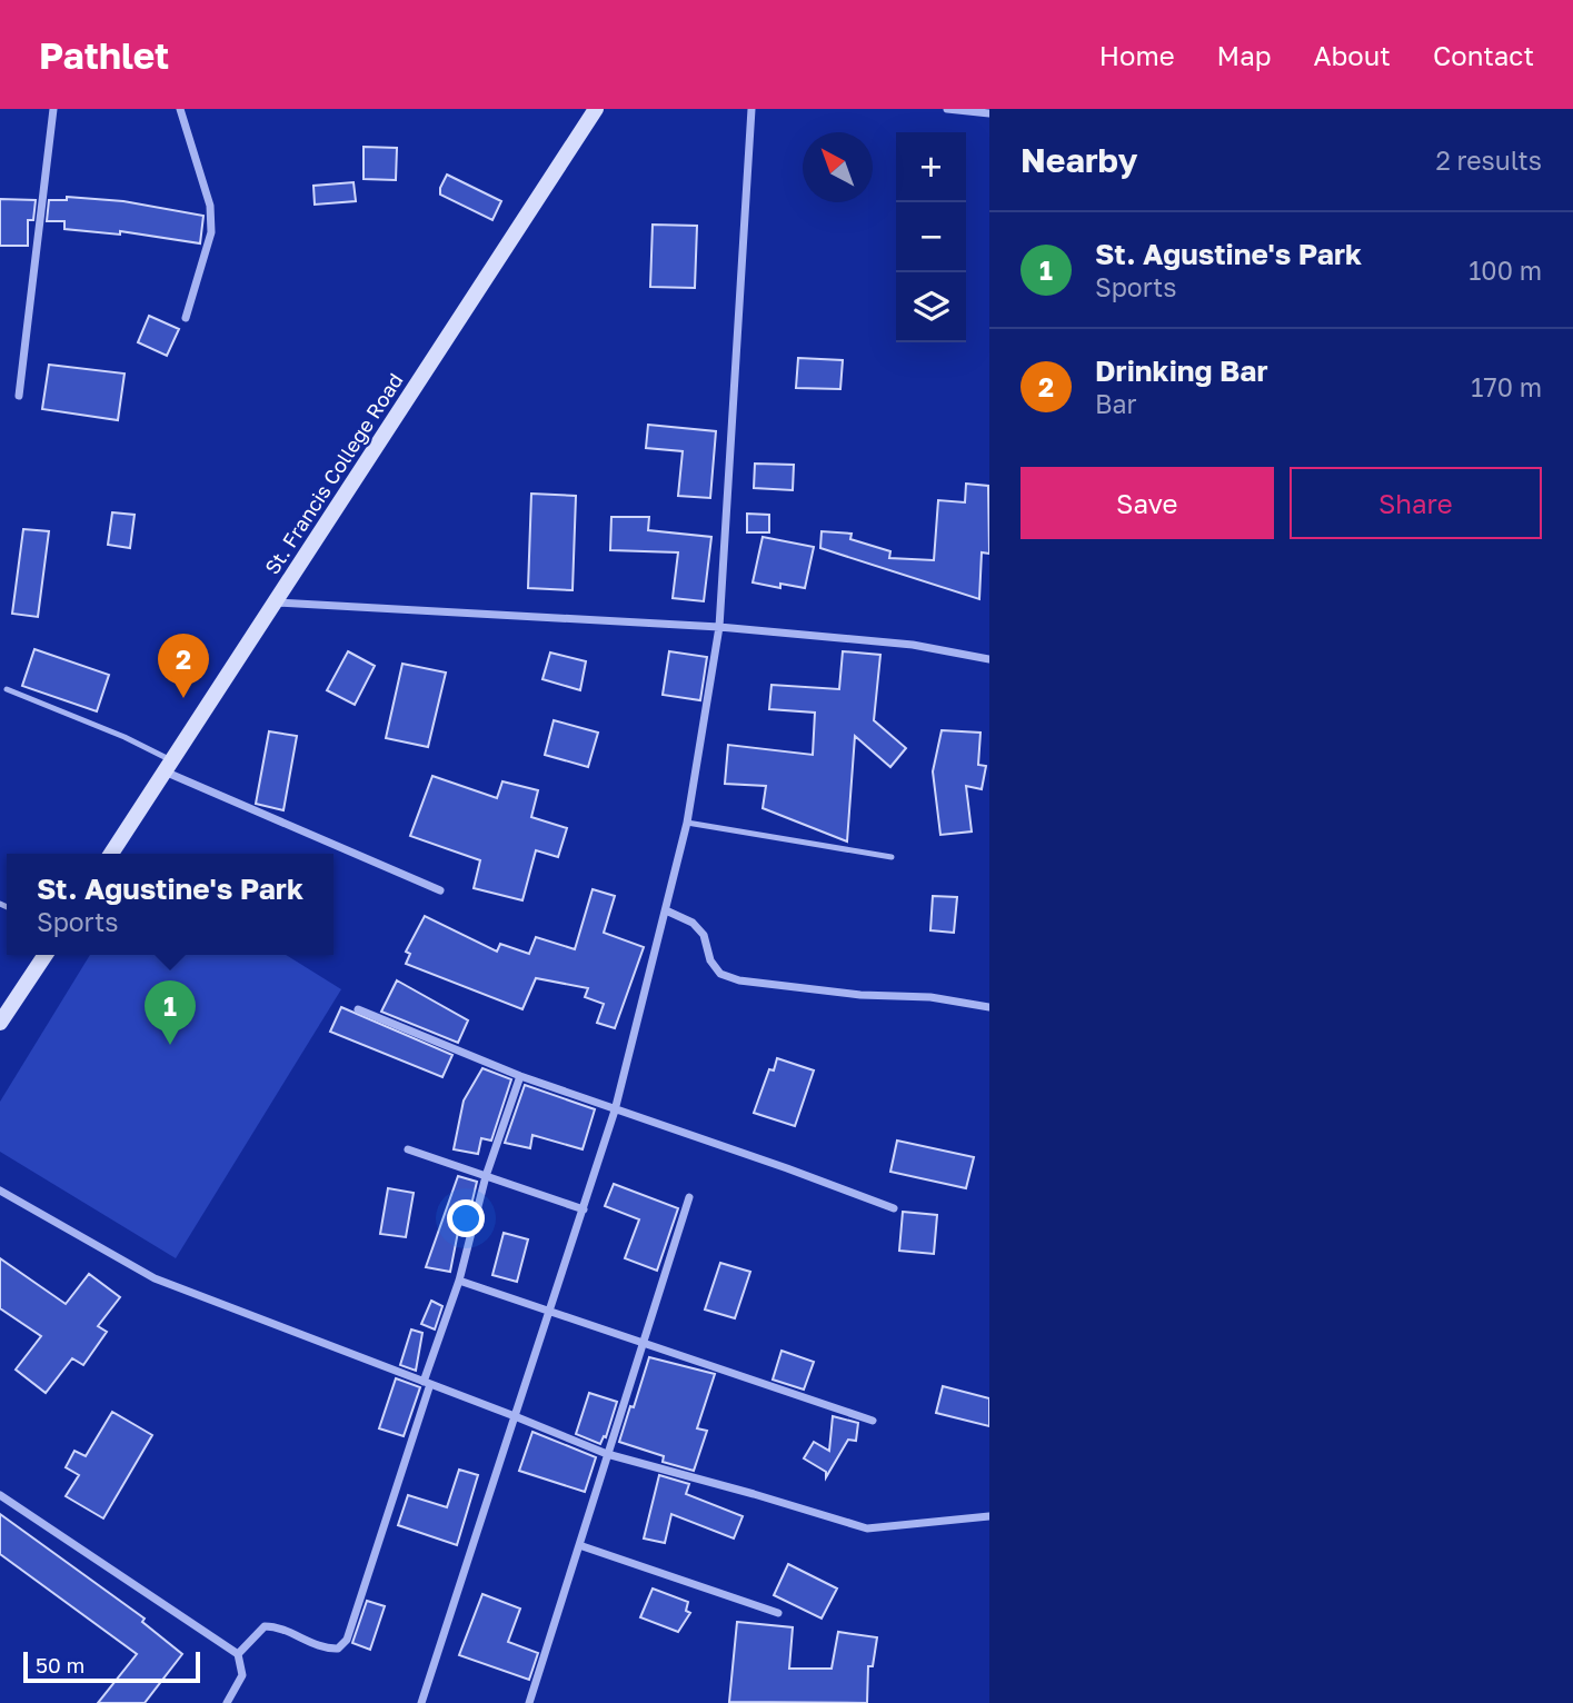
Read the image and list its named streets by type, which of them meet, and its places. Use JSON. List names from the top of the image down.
{
  "streets": {
    "main road": ["St. Francis College Road"]
  },
  "scale_bar": "50 m",
  "north": "top left",
  "page": {
    "header": "Pathlet",
    "nav": [
      "Home",
      "Map",
      "About",
      "Contact"
    ],
    "heading": ["Nearby", "2 results"],
    "map_buttons": ["+", "−"],
    "list": [
      {
        "mark": "1",
        "name": "St. Agustine's Park",
        "note": "Sports",
        "value": "100 m"
      },
      {
        "mark": "2",
        "name": "Drinking Bar",
        "note": "Bar",
        "value": "170 m"
      }
    ],
    "buttons": ["Save", "Share"],
    "pins": ["2", "1"],
    "popup": ["St. Agustine's Park", "Sports"],
    "scale": "50 m"
  }
}
